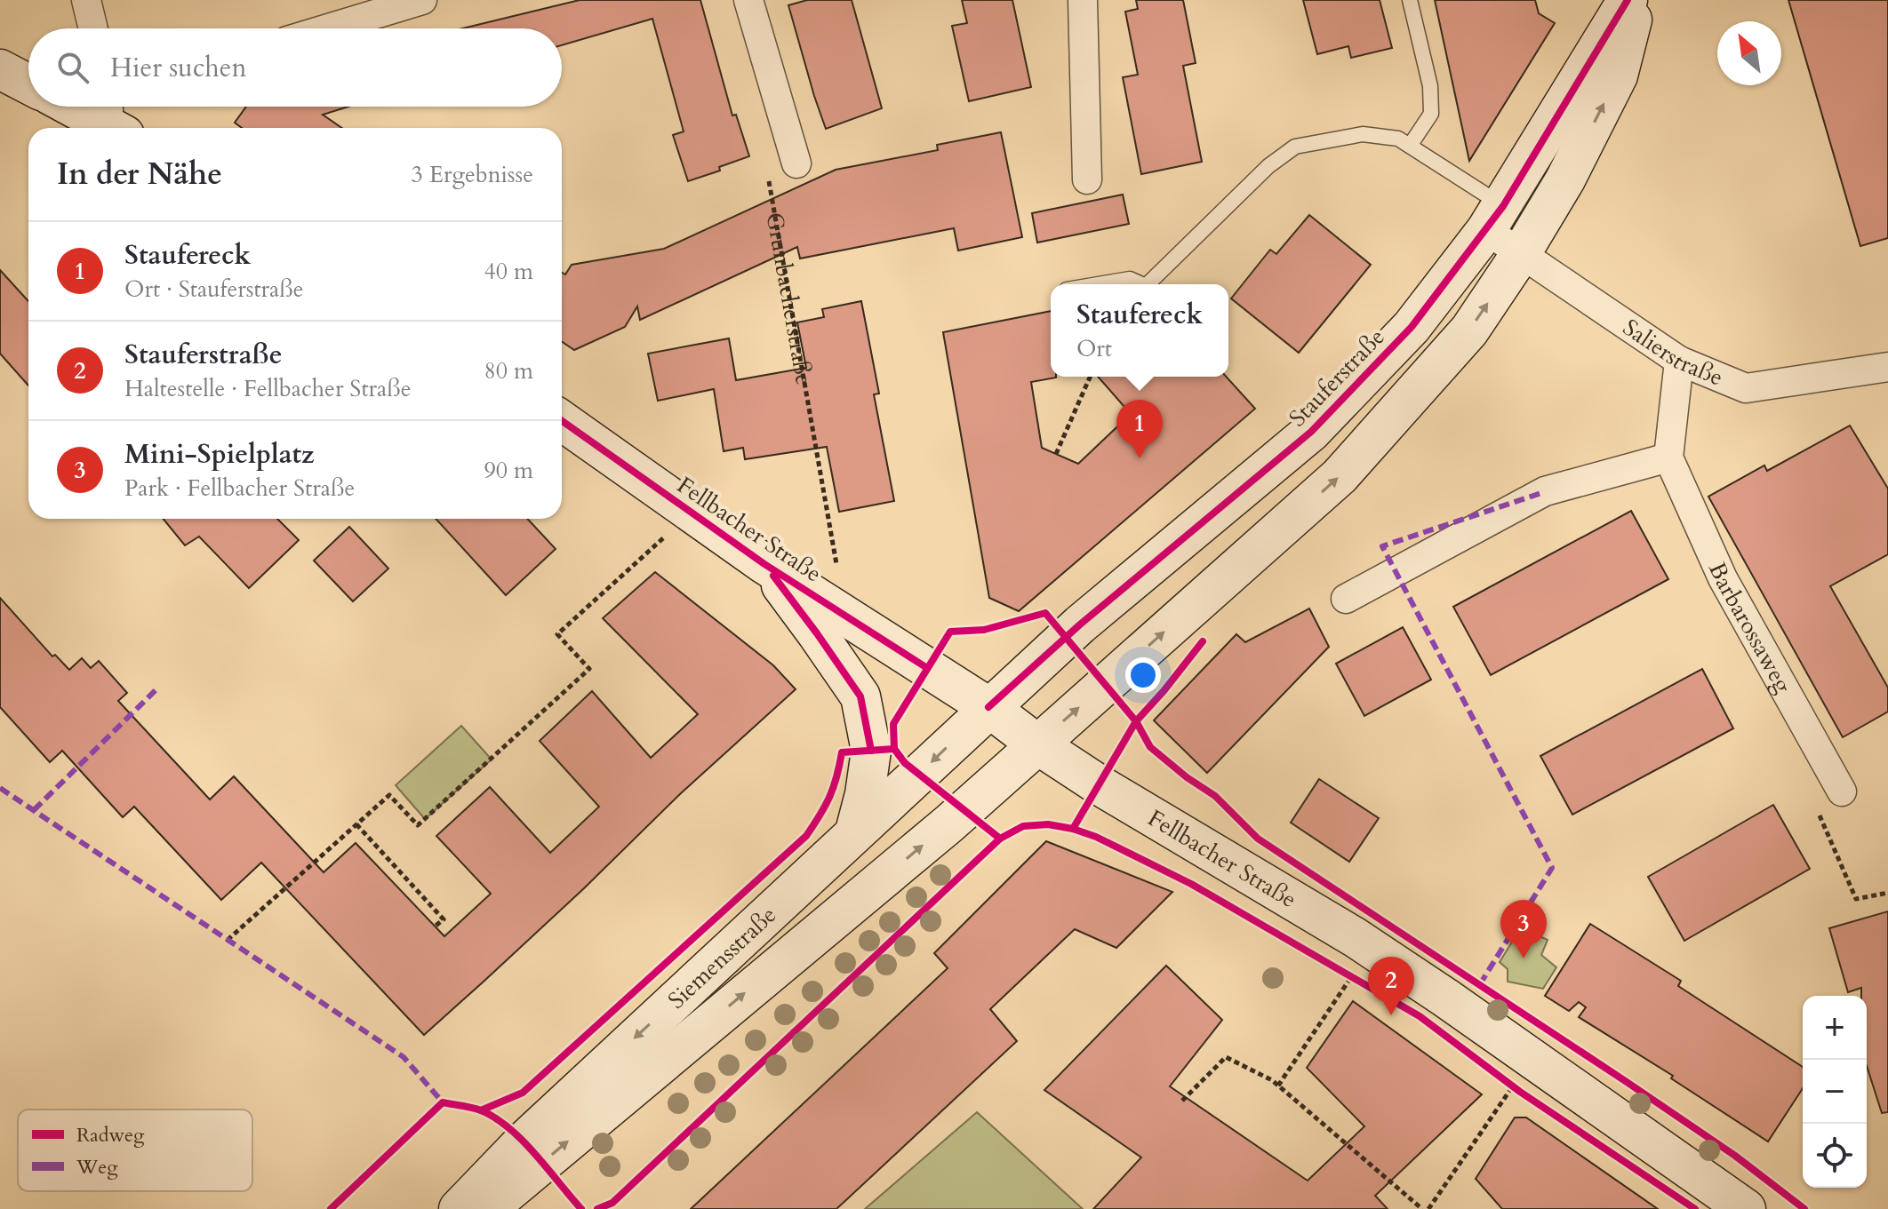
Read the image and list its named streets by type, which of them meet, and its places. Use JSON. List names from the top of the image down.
{
  "streets": {
    "main road": ["Stauferstraße", "Fellbacher Straße", "Siemensstraße"],
    "street": ["Salierstraße", "Barbarossaweg"],
    "path": ["Grunbacherstraße"]
  },
  "crossings": [
    ["Grunbacherstraße", "Fellbacher Straße"],
    ["Salierstraße", "Stauferstraße"],
    ["Stauferstraße", "Fellbacher Straße"],
    ["Stauferstraße", "Siemensstraße"],
    ["Fellbacher Straße", "Siemensstraße"]
  ],
  "legend": ["Radweg", "Weg"],
  "north": "top left",
  "page": {
    "search": "Hier suchen",
    "heading": ["In der Nähe", "3 Ergebnisse"],
    "list": [
      {
        "mark": "1",
        "name": "Staufereck",
        "note": "Ort · Stauferstraße",
        "value": "40 m"
      },
      {
        "mark": "2",
        "name": "Stauferstraße",
        "note": "Haltestelle · Fellbacher Straße",
        "value": "80 m"
      },
      {
        "mark": "3",
        "name": "Mini-Spielplatz",
        "note": "Park · Fellbacher Straße",
        "value": "90 m"
      }
    ],
    "popup": ["Staufereck", "Ort"],
    "pins": ["1", "3", "2"],
    "map_buttons": ["+", "−"]
  }
}
